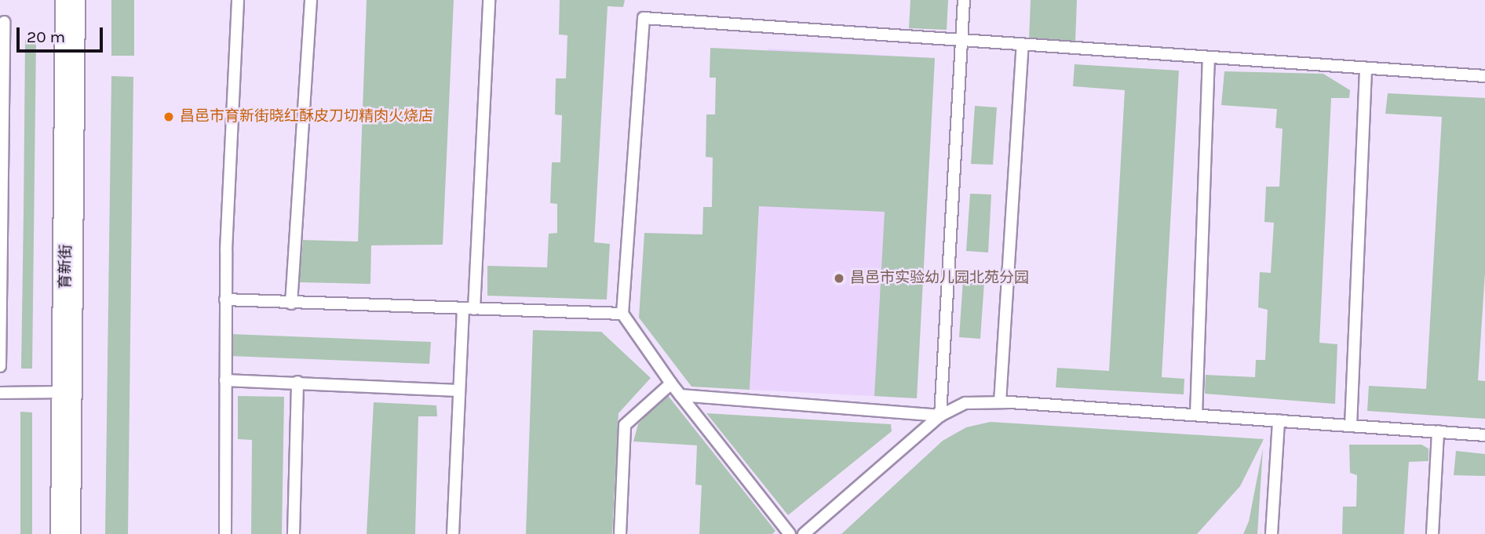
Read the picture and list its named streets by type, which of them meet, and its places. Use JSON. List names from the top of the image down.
{
  "streets": {
    "street": ["育新街"]
  },
  "places": ["昌邑市育新街晓红酥皮刀切精肉火烧店", "昌邑市实验幼儿园北苑分园"],
  "scale_bar": "20 m"
}
